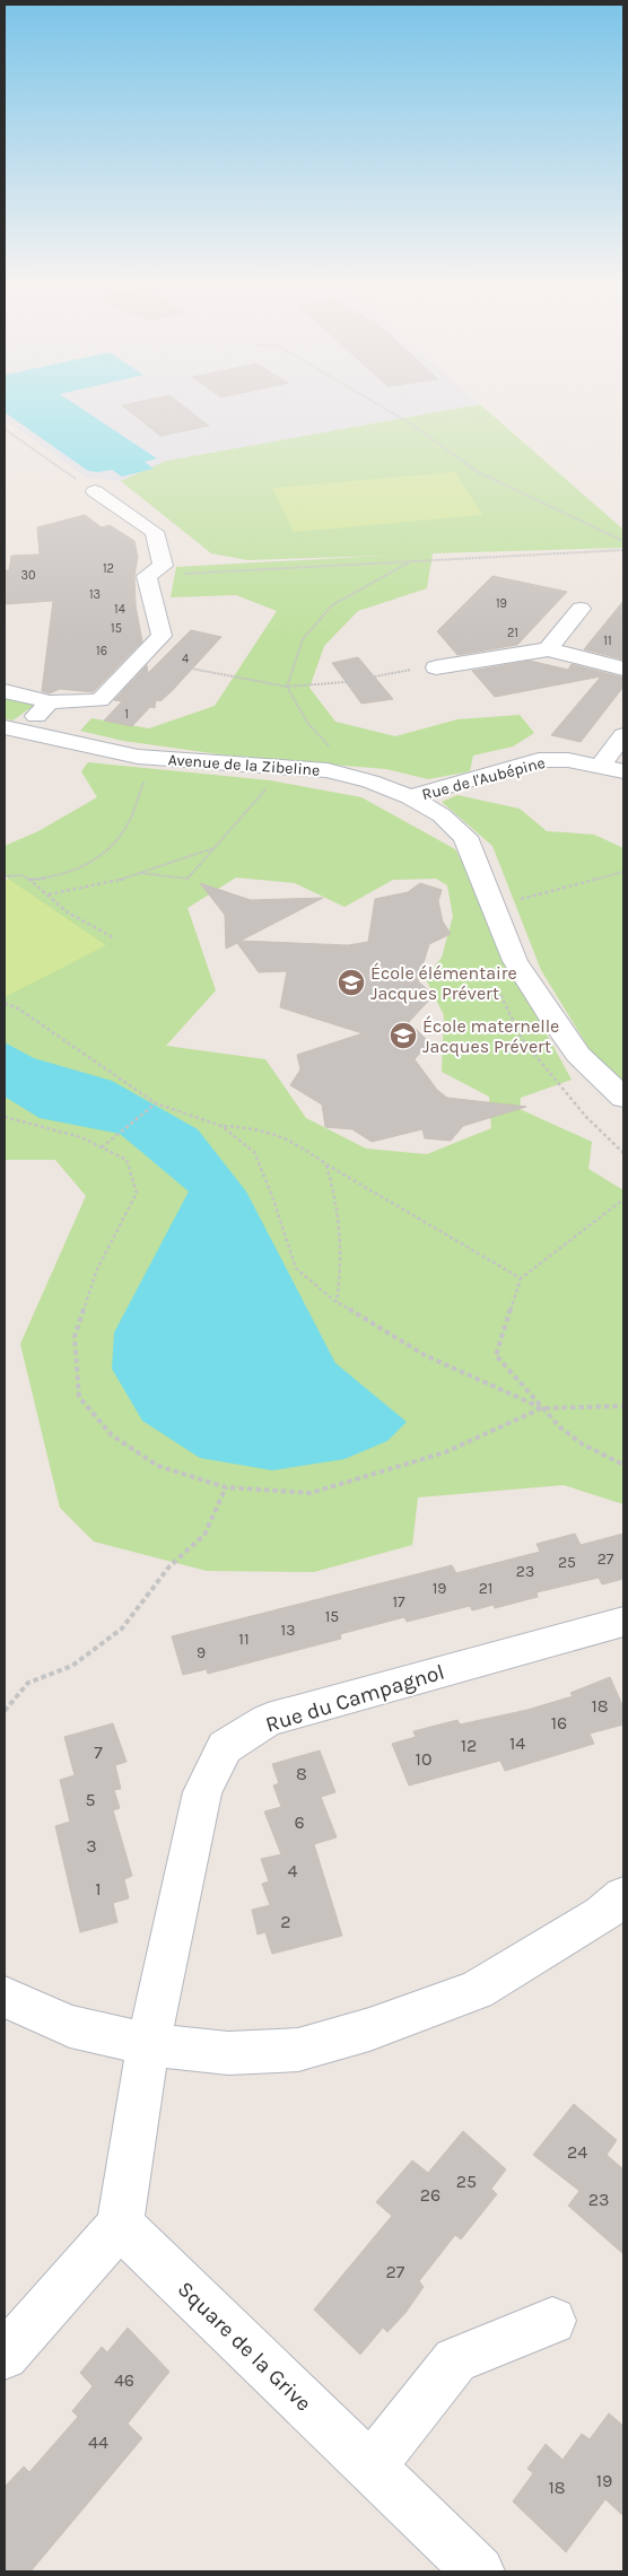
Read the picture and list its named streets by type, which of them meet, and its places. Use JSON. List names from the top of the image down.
{
  "streets": {
    "street": [
      "Avenue de la Zibeline",
      "Rue de l'Aubépine",
      "Rue du Campagnol",
      "Square de la Grive"
    ]
  },
  "crossings": [
    ["Avenue de la Zibeline", "Rue de l'Aubépine"],
    ["Rue du Campagnol", "Square de la Grive"]
  ],
  "places": {
    "school or university": ["École élémentaire Jacques Prévert", "École maternelle Jacques Prévert"]
  },
  "house_numbers": [
    "12",
    "30",
    "13",
    "19",
    "14",
    "15",
    "21",
    "11",
    "16",
    "4",
    "1",
    "27",
    "25",
    "23",
    "19",
    "21",
    "17",
    "15",
    "13",
    "11",
    "9",
    "18",
    "16",
    "14",
    "12",
    "7",
    "10",
    "8",
    "5",
    "6",
    "3",
    "4",
    "1",
    "2",
    "24",
    "25",
    "26",
    "23",
    "27",
    "46",
    "44",
    "19",
    "18"
  ]
}
